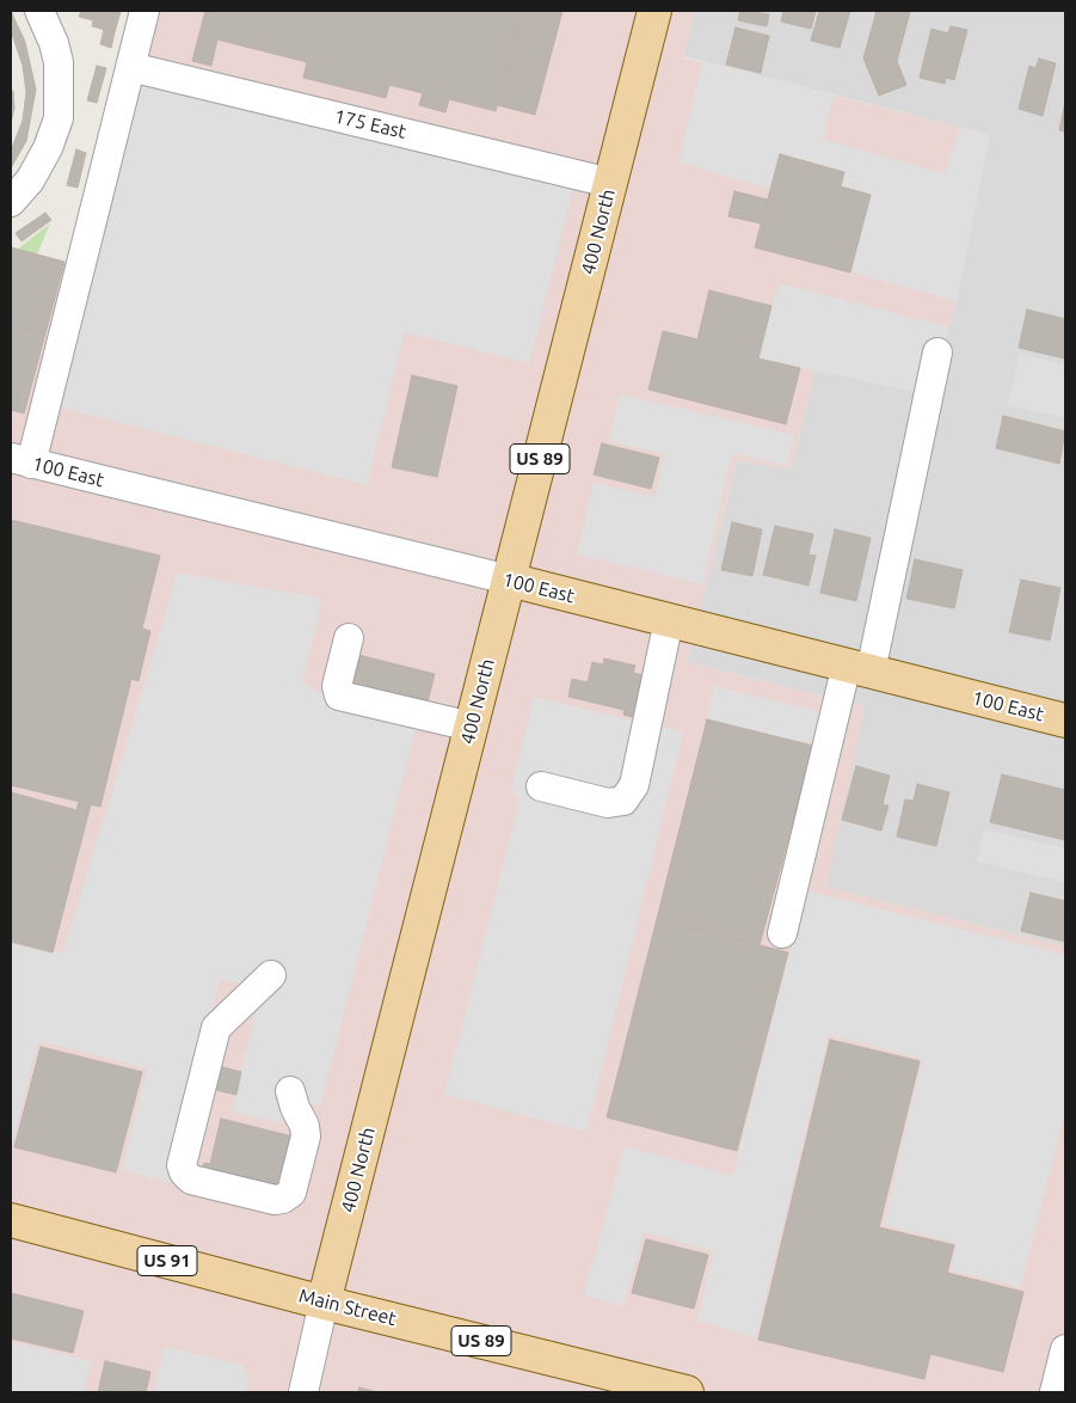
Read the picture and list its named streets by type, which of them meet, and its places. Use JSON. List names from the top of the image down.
{
  "streets": {
    "main road": [
      "400 North",
      "US 89",
      "100 East",
      "US 91",
      "Main Street"
    ],
    "street": ["175 East"]
  },
  "crossings": [
    ["175 East", "400 North"],
    ["400 North", "100 East"],
    ["400 North", "Main Street"]
  ]
}
